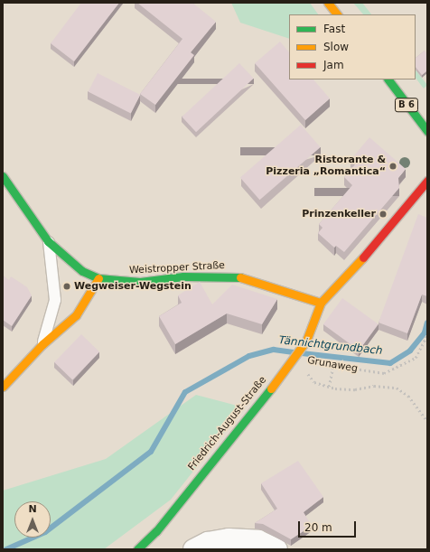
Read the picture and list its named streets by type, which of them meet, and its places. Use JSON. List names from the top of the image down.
{
  "streets": {
    "street": ["B 6", "Weistropper Straße", "Friedrich-August-Straße"],
    "path": ["Grunaweg"]
  },
  "crossings": [
    ["Weistropper Straße", "Friedrich-August-Straße"],
    ["Grunaweg", "Friedrich-August-Straße"]
  ],
  "water": ["Tännichtgrundbach"],
  "places": ["Ristorante & Pizzeria „Romantica“", "Prinzenkeller", "Wegweiser-Wegstein"],
  "legend": ["Fast", "Slow", "Jam"],
  "scale_bar": "20 m",
  "north": "top"
}
